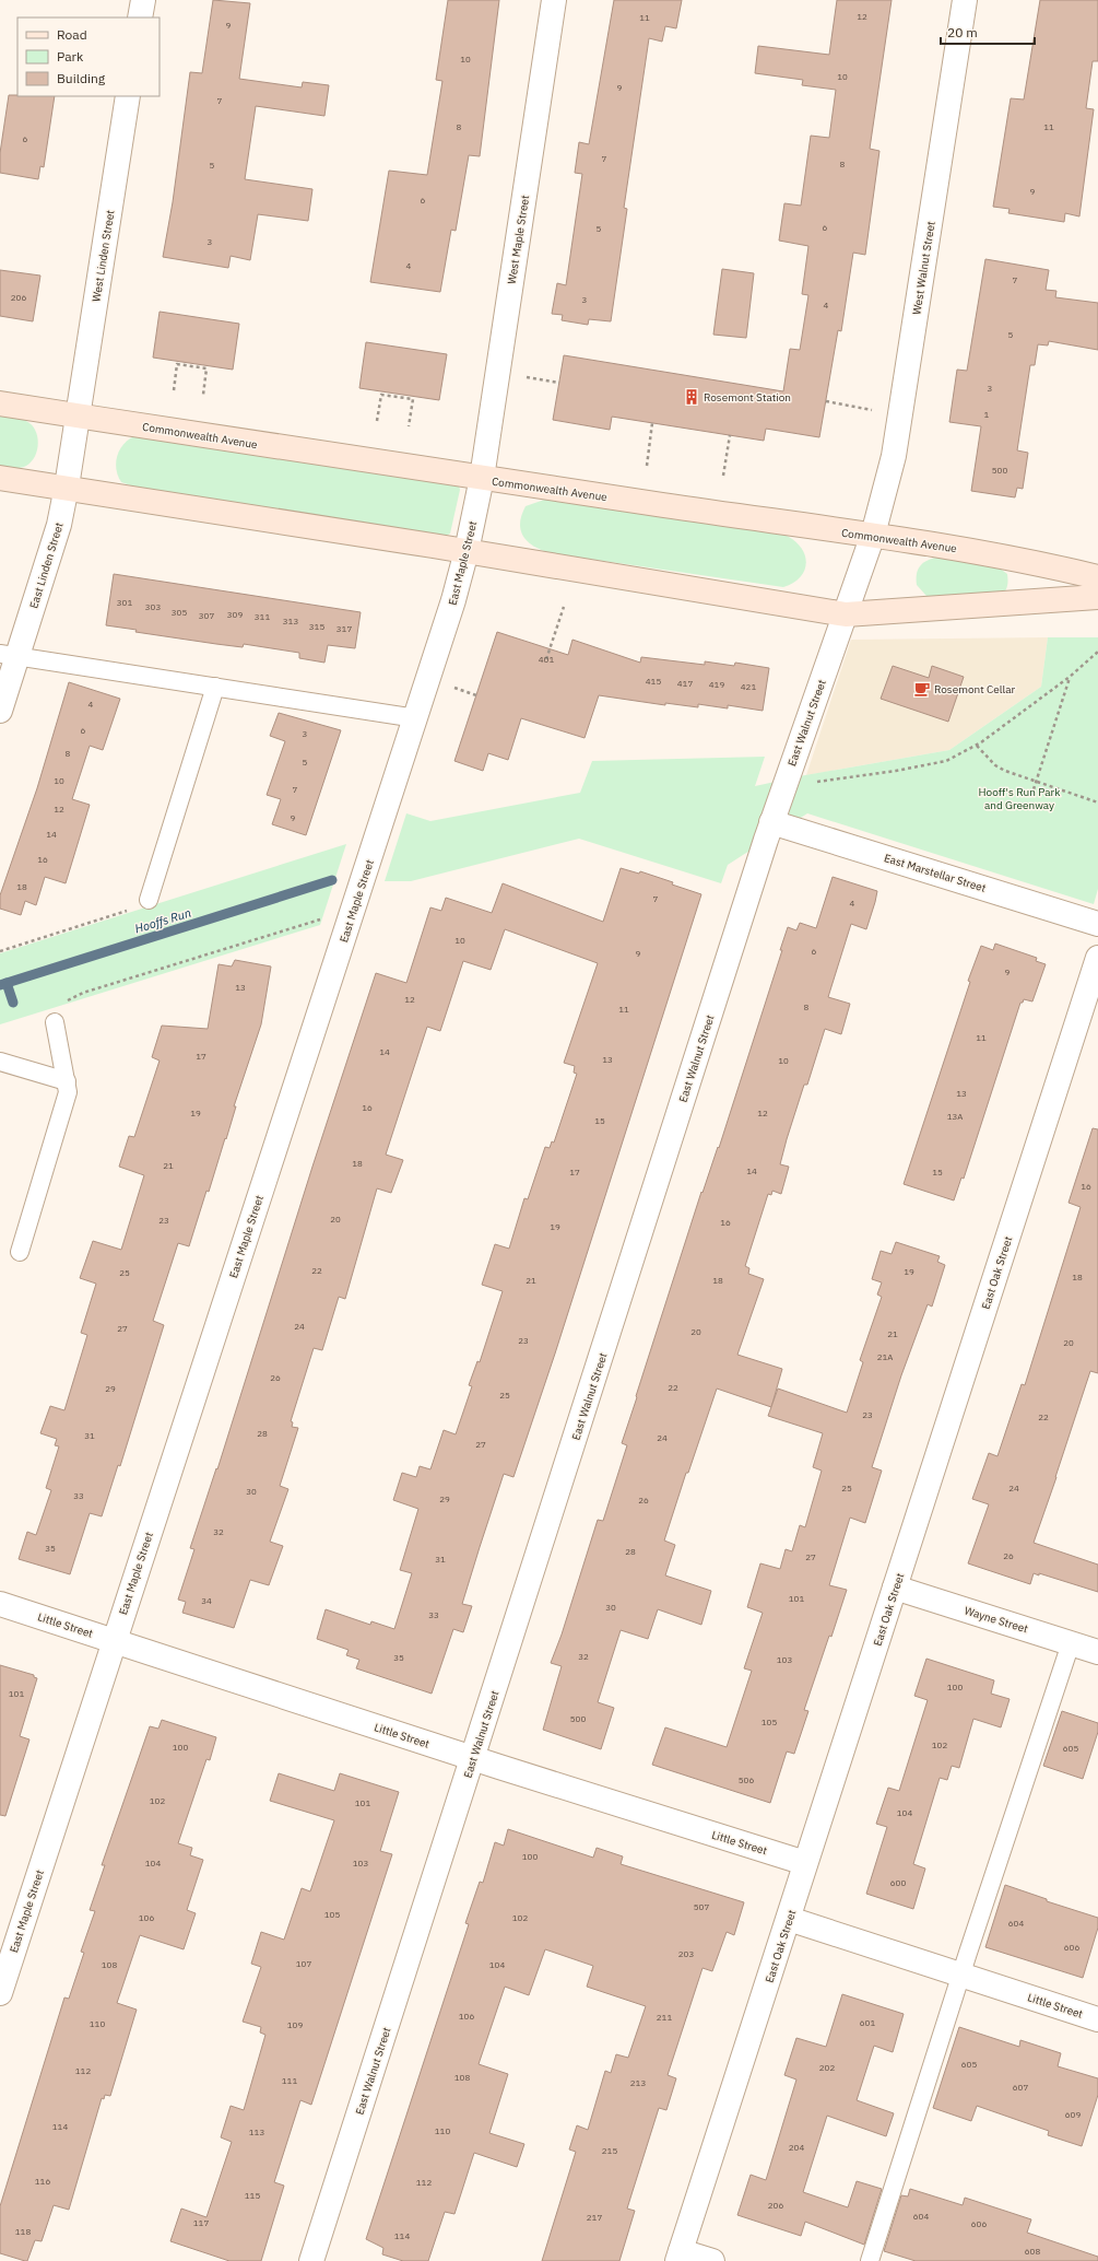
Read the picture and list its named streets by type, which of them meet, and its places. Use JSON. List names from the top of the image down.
{
  "streets": {
    "street": [
      "West Maple Street",
      "West Linden Street",
      "West Walnut Street",
      "Commonwealth Avenue",
      "East Maple Street",
      "East Linden Street",
      "East Walnut Street",
      "East Marstellar Street",
      "East Oak Street",
      "Wayne Street",
      "Little Street"
    ]
  },
  "crossings": [
    ["West Maple Street", "Commonwealth Avenue"],
    ["West Maple Street", "East Maple Street"],
    ["West Linden Street", "Commonwealth Avenue"],
    ["West Linden Street", "East Linden Street"],
    ["West Walnut Street", "Commonwealth Avenue"],
    ["West Walnut Street", "East Walnut Street"],
    ["Commonwealth Avenue", "East Maple Street"],
    ["Commonwealth Avenue", "East Linden Street"],
    ["Commonwealth Avenue", "East Walnut Street"],
    ["East Maple Street", "Little Street"],
    ["East Walnut Street", "East Marstellar Street"],
    ["East Walnut Street", "Little Street"],
    ["East Oak Street", "Wayne Street"],
    ["East Oak Street", "Little Street"]
  ],
  "water": ["Hooffs Run"],
  "parks": ["Hooff's Run Park and Greenway"],
  "places": {
    "building": ["Rosemont Station"],
    "cafe": ["Rosemont Cellar"]
  },
  "house_numbers": [
    "12",
    "11",
    "9",
    "10",
    "10",
    "9",
    "7",
    "8",
    "11",
    "6",
    "7",
    "8",
    "5",
    "9",
    "6",
    "6",
    "5",
    "3",
    "4",
    "7",
    "206",
    "3",
    "4",
    "5",
    "3",
    "1",
    "500",
    "301",
    "303",
    "305",
    "309",
    "307",
    "311",
    "313",
    "315",
    "317",
    "401",
    "415",
    "417",
    "419",
    "421",
    "4",
    "6",
    "3",
    "8",
    "5",
    "10",
    "7",
    "12",
    "9",
    "14",
    "16",
    "18",
    "7",
    "4",
    "10",
    "6",
    "9",
    "9",
    "13",
    "12",
    "8",
    "11",
    "11",
    "14",
    "17",
    "13",
    "10",
    "13",
    "16",
    "19",
    "12",
    "13A",
    "15",
    "18",
    "21",
    "14",
    "17",
    "15",
    "16",
    "20",
    "23",
    "16",
    "19",
    "22",
    "19",
    "25",
    "18",
    "21",
    "18",
    "24",
    "27",
    "20",
    "21",
    "23",
    "20",
    "21A",
    "26",
    "22",
    "29",
    "25",
    "23",
    "22",
    "28",
    "31",
    "24",
    "27",
    "25",
    "24",
    "30",
    "33",
    "29",
    "26",
    "32",
    "35",
    "28",
    "26",
    "27",
    "31",
    "101",
    "34",
    "30",
    "33",
    "32",
    "35",
    "103",
    "100",
    "101",
    "500",
    "105",
    "102",
    "100",
    "605",
    "506",
    "102",
    "101",
    "104",
    "100",
    "104",
    "103",
    "600",
    "507",
    "105",
    "106",
    "102",
    "604",
    "606",
    "203",
    "107",
    "108",
    "104",
    "106",
    "211",
    "601",
    "110",
    "109",
    "605",
    "202",
    "112",
    "108",
    "111",
    "213",
    "607",
    "609",
    "114",
    "110",
    "113",
    "204",
    "215",
    "116",
    "112",
    "115",
    "206",
    "604",
    "217",
    "117",
    "606",
    "118",
    "114",
    "608"
  ],
  "legend": ["Road", "Park", "Building"],
  "scale_bar": "20 m"
}
